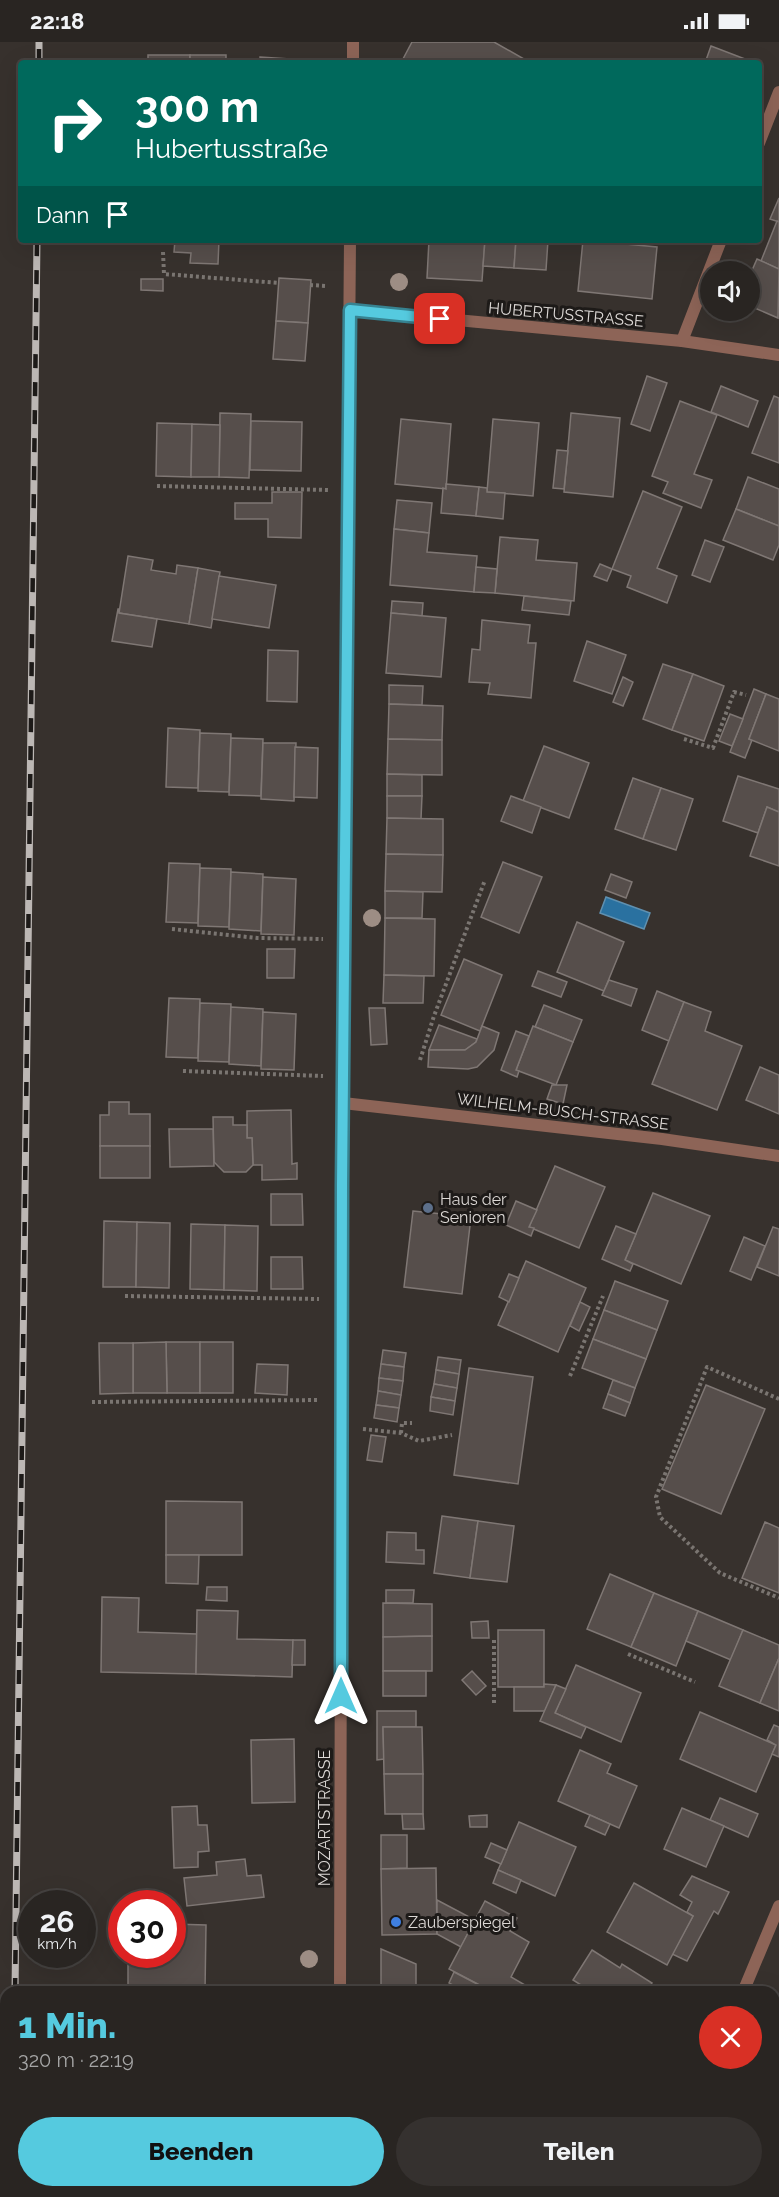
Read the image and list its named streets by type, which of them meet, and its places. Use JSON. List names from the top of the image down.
{
  "streets": {
    "street": ["HUBERTUSSTRASSE", "WILHELM-BUSCH-STRASSE", "MOZARTSTRASSE"]
  },
  "crossings": [
    ["HUBERTUSSTRASSE", "MOZARTSTRASSE"],
    ["WILHELM-BUSCH-STRASSE", "MOZARTSTRASSE"]
  ],
  "places": ["Haus der Senioren", "Zauberspiegel"],
  "page": {
    "status": "22:18",
    "turn": ["300 m", "Hubertusstraße"],
    "then": "Dann",
    "speed": "26 km/h",
    "limit": "30",
    "heading": ["1 Min.", "320 m · 22:19"],
    "buttons": ["Beenden", "Teilen"]
  }
}
